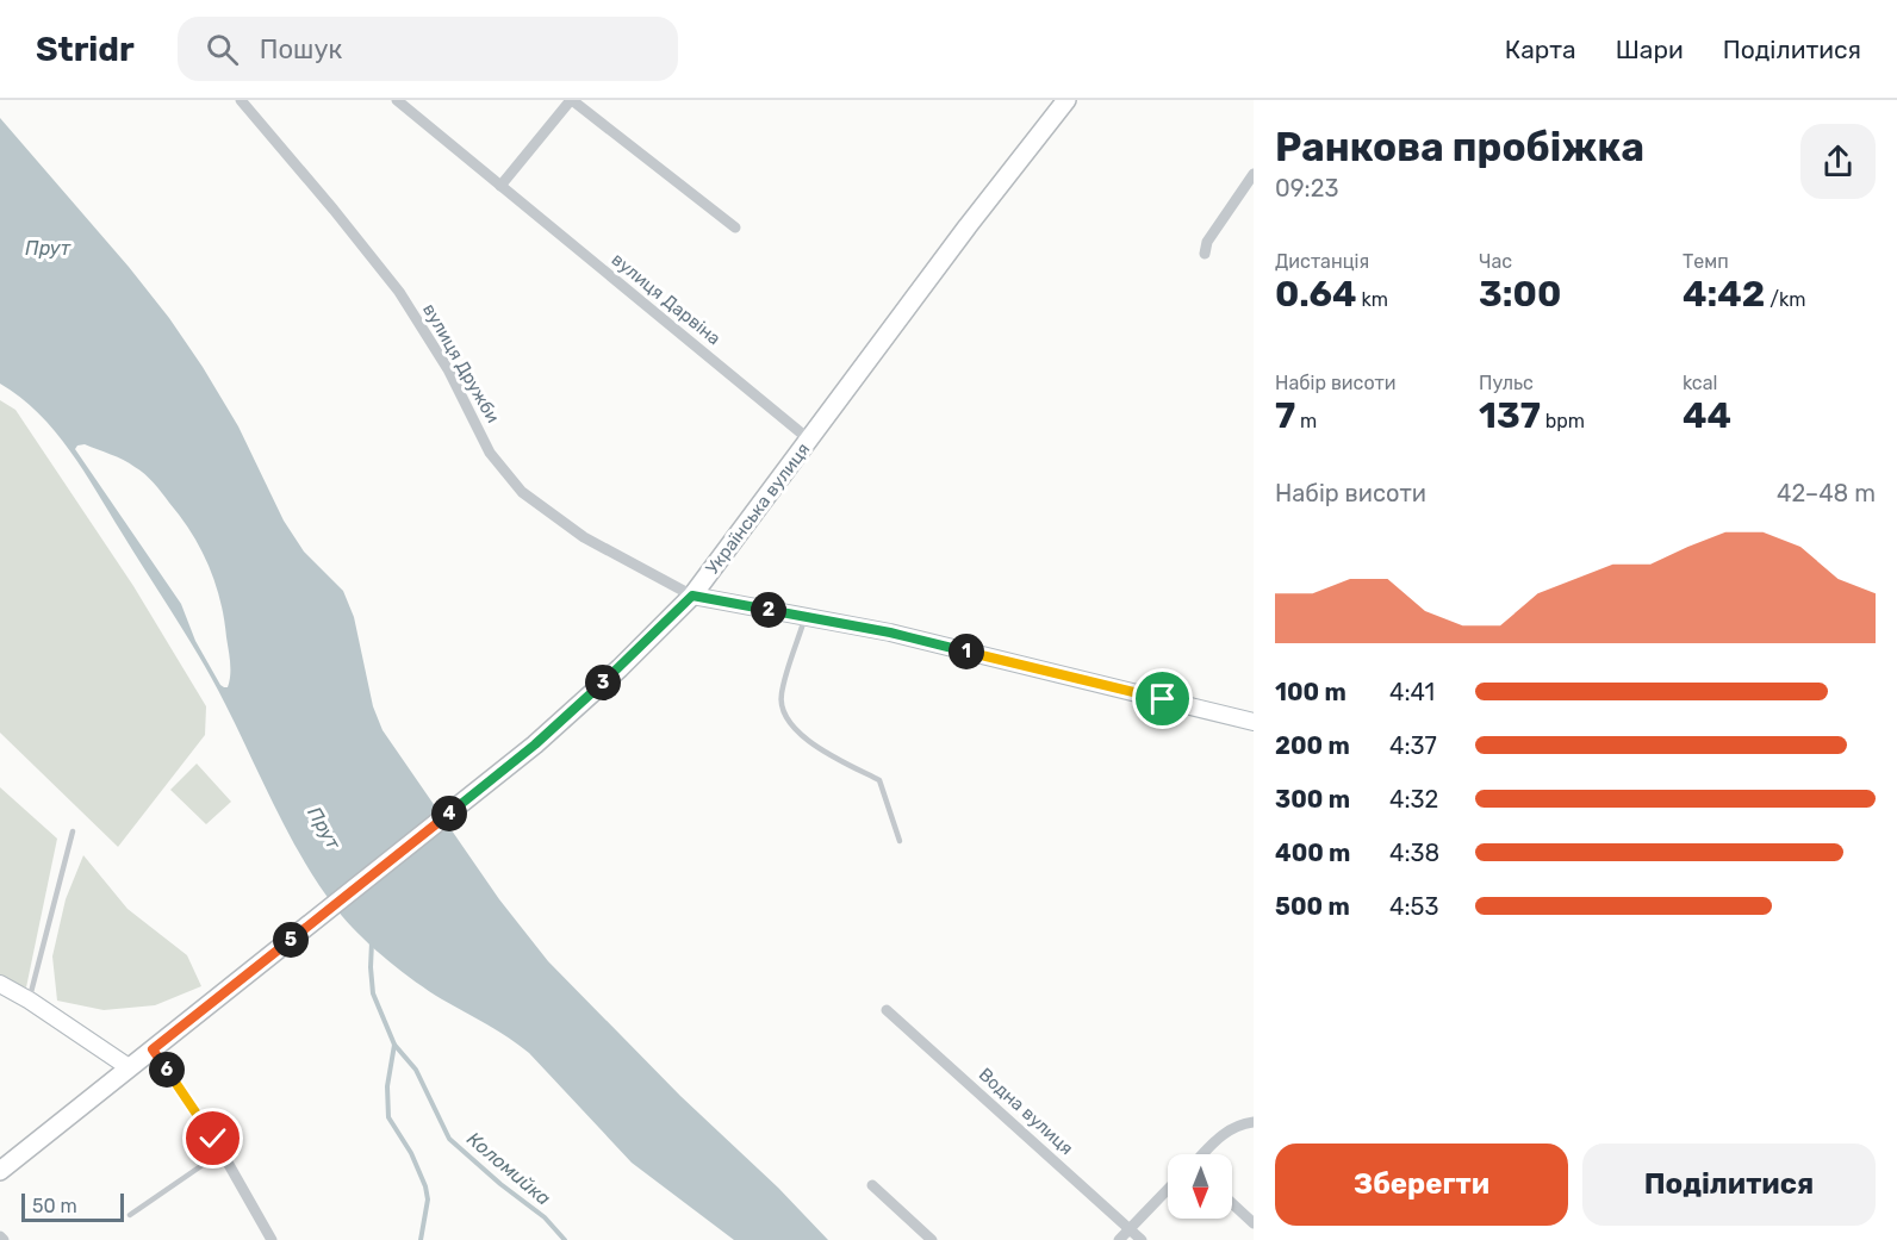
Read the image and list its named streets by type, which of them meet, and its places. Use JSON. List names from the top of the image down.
{
  "streets": {
    "main road": ["Українська вулиця"],
    "street": ["вулиця Дарвіна", "вулиця Дружби", "Водна вулиця"]
  },
  "crossings": [
    ["вулиця Дарвіна", "Українська вулиця"],
    ["вулиця Дружби", "Українська вулиця"]
  ],
  "water": ["Прут", "Коломийка"],
  "scale_bar": "50 m",
  "north": "bottom",
  "page": {
    "header": "Stridr",
    "search": "Пошук",
    "nav": ["Карта", "Шари", "Поділитися"],
    "heading": ["Ранкова пробіжка", "09:23"],
    "stats": [
      ["Дистанція", "0.64 km"],
      ["Час", "3:00"],
      ["Темп", "4:42 /km"],
      ["Набір висоти", "7 m"],
      ["Пульс", "137 bpm"],
      ["kcal", "44"]
    ],
    "chart": ["Набір висоти", "42–48 m"],
    "pins": [
      "2",
      "1",
      "3",
      "4",
      "5",
      "6"
    ],
    "list": [
      {
        "name": "100 m",
        "note": "4:41"
      },
      {
        "name": "200 m",
        "note": "4:37"
      },
      {
        "name": "300 m",
        "note": "4:32"
      },
      {
        "name": "400 m",
        "note": "4:38"
      },
      {
        "name": "500 m",
        "note": "4:53"
      }
    ],
    "buttons": ["Зберегти", "Поділитися"],
    "scale": "50 m"
  }
}
